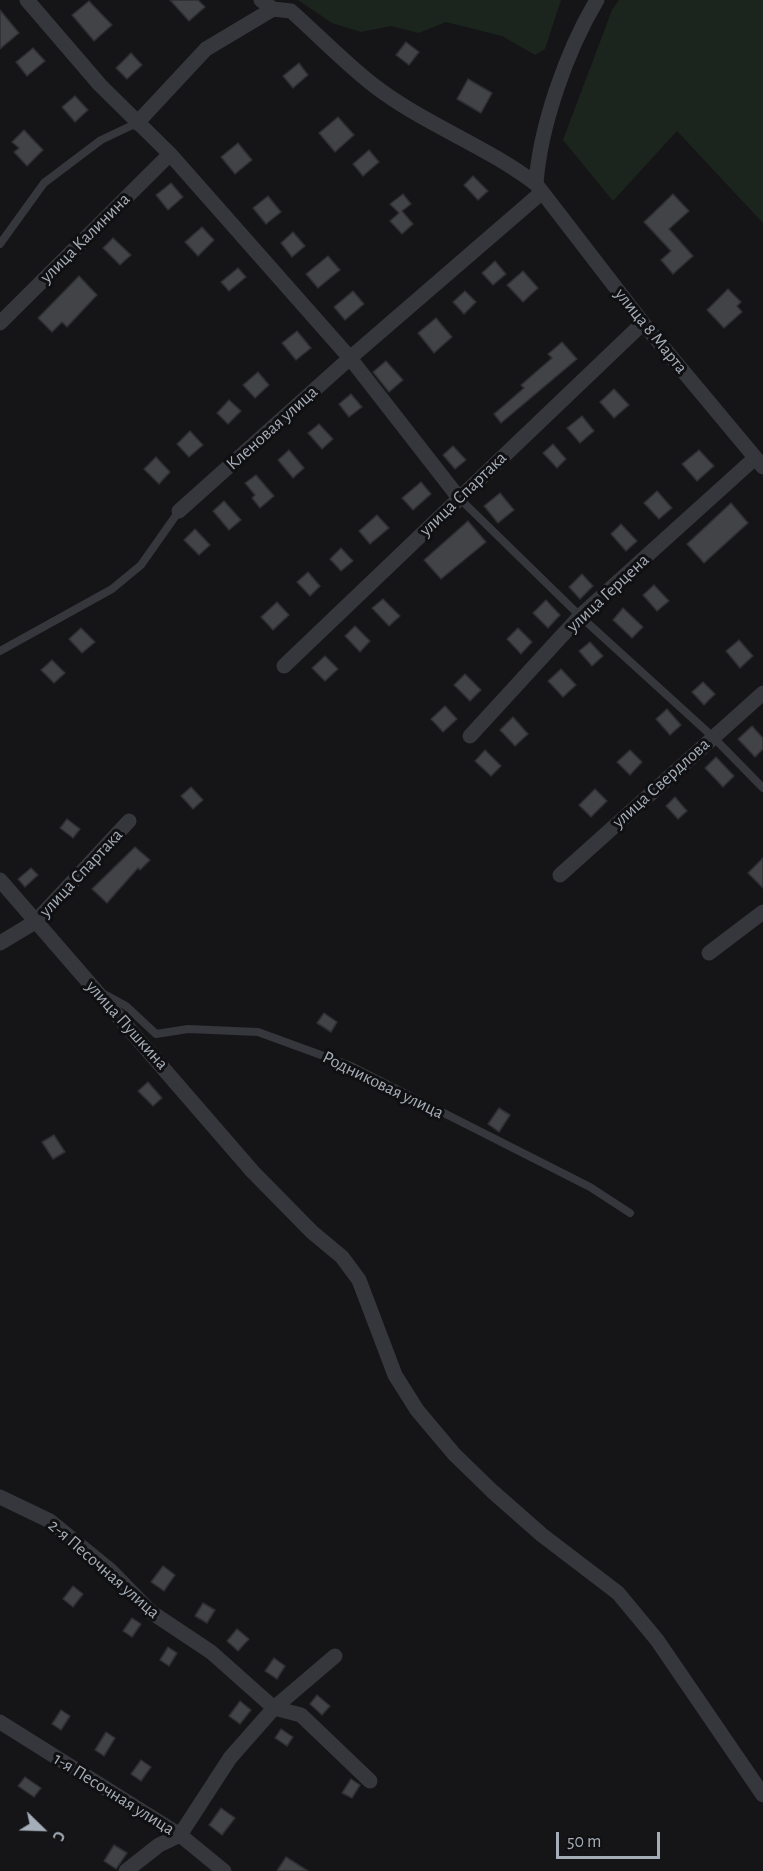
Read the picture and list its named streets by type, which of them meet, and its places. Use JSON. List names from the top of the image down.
{
  "streets": {
    "street": [
      "улица Калинина",
      "улица 8 Марта",
      "Кленовая улица",
      "улица Спартака",
      "улица Герцена",
      "улица Свердлова",
      "улица Пушкина",
      "2-я Песочная улица",
      "1-я Песочная улица"
    ],
    "lane": ["Родниковая улица"]
  },
  "crossings": [
    ["улица 8 Марта", "Кленовая улица"],
    ["улица 8 Марта", "улица Спартака"],
    ["улица 8 Марта", "улица Герцена"],
    ["улица Спартака", "улица Пушкина"],
    ["улица Пушкина", "Родниковая улица"]
  ],
  "scale_bar": "50 m",
  "north": "bottom right"
}
